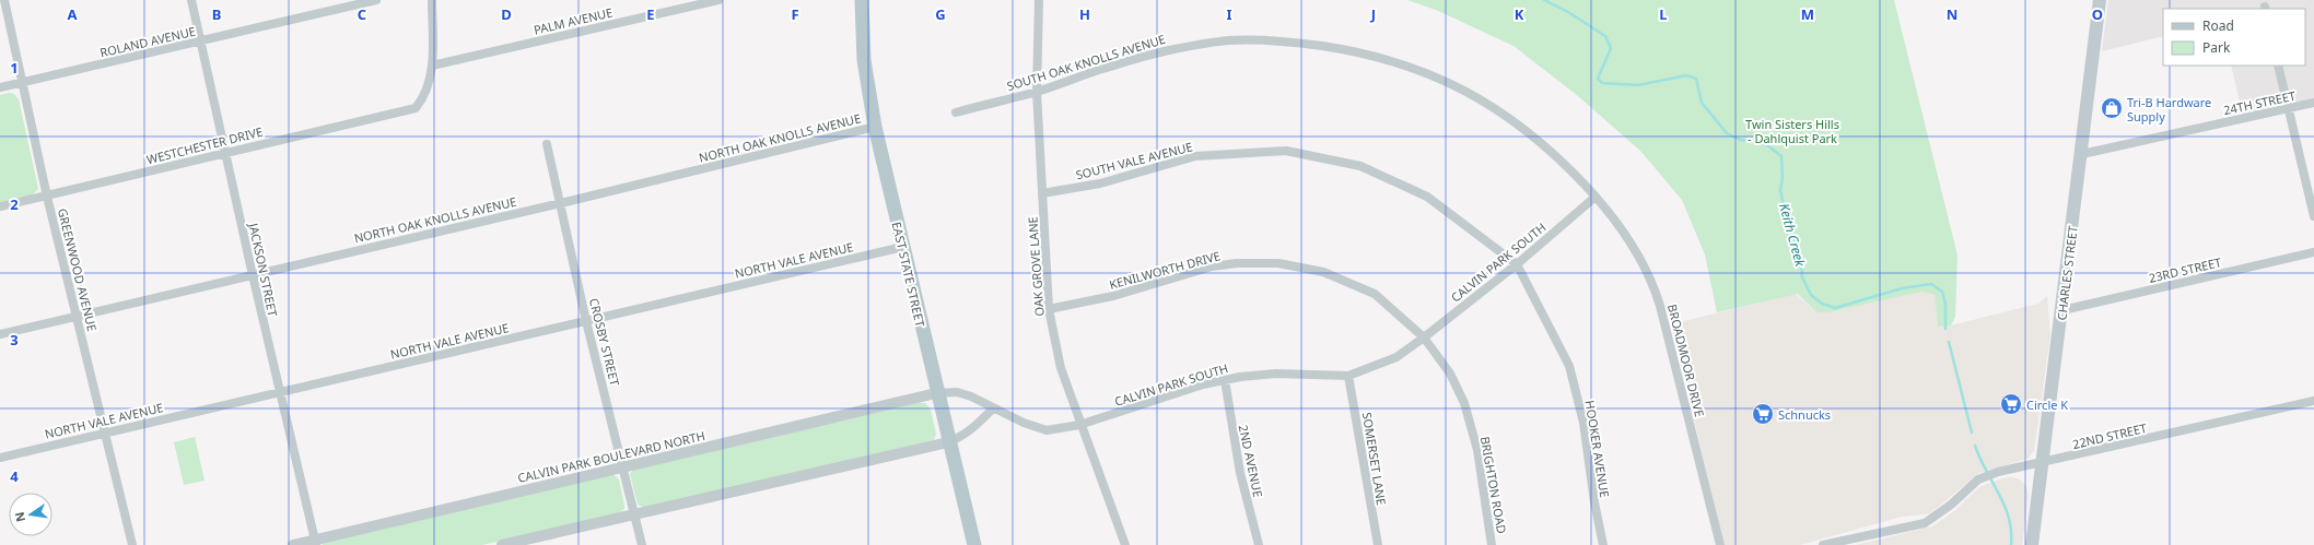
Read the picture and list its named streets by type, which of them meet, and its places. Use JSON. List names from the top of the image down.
{
  "streets": {
    "main road": ["CHARLES STREET", "EAST STATE STREET"],
    "street": [
      "PALM AVENUE",
      "ROLAND AVENUE",
      "SOUTH OAK KNOLLS AVENUE",
      "24TH STREET",
      "NORTH OAK KNOLLS AVENUE",
      "WESTCHESTER DRIVE",
      "SOUTH VALE AVENUE",
      "NORTH VALE AVENUE",
      "CALVIN PARK SOUTH",
      "OAK GROVE LANE",
      "GREENWOOD AVENUE",
      "JACKSON STREET",
      "KENILWORTH DRIVE",
      "23RD STREET",
      "CROSBY STREET",
      "BROADMOOR DRIVE",
      "22ND STREET",
      "HOOKER AVENUE",
      "CALVIN PARK BOULEVARD NORTH",
      "SOMERSET LANE",
      "2ND AVENUE",
      "BRIGHTON ROAD"
    ]
  },
  "crossings": [
    ["PALM AVENUE", "WESTCHESTER DRIVE"],
    ["ROLAND AVENUE", "GREENWOOD AVENUE"],
    ["ROLAND AVENUE", "JACKSON STREET"],
    ["SOUTH OAK KNOLLS AVENUE", "CALVIN PARK SOUTH"],
    ["SOUTH OAK KNOLLS AVENUE", "OAK GROVE LANE"],
    ["SOUTH OAK KNOLLS AVENUE", "BROADMOOR DRIVE"],
    ["24TH STREET", "CHARLES STREET"],
    ["NORTH OAK KNOLLS AVENUE", "GREENWOOD AVENUE"],
    ["NORTH OAK KNOLLS AVENUE", "JACKSON STREET"],
    ["NORTH OAK KNOLLS AVENUE", "EAST STATE STREET"],
    ["NORTH OAK KNOLLS AVENUE", "CROSBY STREET"],
    ["WESTCHESTER DRIVE", "GREENWOOD AVENUE"],
    ["WESTCHESTER DRIVE", "JACKSON STREET"],
    ["SOUTH VALE AVENUE", "CALVIN PARK SOUTH"],
    ["SOUTH VALE AVENUE", "OAK GROVE LANE"],
    ["SOUTH VALE AVENUE", "HOOKER AVENUE"],
    ["NORTH VALE AVENUE", "GREENWOOD AVENUE"],
    ["NORTH VALE AVENUE", "JACKSON STREET"],
    ["NORTH VALE AVENUE", "EAST STATE STREET"],
    ["NORTH VALE AVENUE", "CROSBY STREET"],
    ["CALVIN PARK SOUTH", "OAK GROVE LANE"],
    ["CALVIN PARK SOUTH", "KENILWORTH DRIVE"],
    ["CALVIN PARK SOUTH", "EAST STATE STREET"],
    ["CALVIN PARK SOUTH", "BROADMOOR DRIVE"],
    ["CALVIN PARK SOUTH", "HOOKER AVENUE"],
    ["CALVIN PARK SOUTH", "CALVIN PARK BOULEVARD NORTH"],
    ["CALVIN PARK SOUTH", "SOMERSET LANE"],
    ["CALVIN PARK SOUTH", "2ND AVENUE"],
    ["CALVIN PARK SOUTH", "BRIGHTON ROAD"],
    ["OAK GROVE LANE", "KENILWORTH DRIVE"],
    ["JACKSON STREET", "CALVIN PARK BOULEVARD NORTH"],
    ["KENILWORTH DRIVE", "BRIGHTON ROAD"],
    ["23RD STREET", "CHARLES STREET"],
    ["CHARLES STREET", "22ND STREET"],
    ["EAST STATE STREET", "CALVIN PARK BOULEVARD NORTH"],
    ["CROSBY STREET", "CALVIN PARK BOULEVARD NORTH"]
  ],
  "water": ["Keith Creek"],
  "parks": ["Twin Sisters Hills - Dahlquist Park"],
  "places": {
    "shop": ["Tri-B Hardware Supply"],
    "supermarket": ["Circle K", "Schnucks"]
  },
  "legend": ["Road", "Park"],
  "north": "left",
  "grid": {
    "columns": [
      "A",
      "B",
      "C",
      "D",
      "E",
      "F",
      "G",
      "H",
      "I",
      "J",
      "K",
      "L",
      "M",
      "N",
      "O"
    ],
    "rows": [
      "1",
      "2",
      "3",
      "4"
    ]
  }
}
